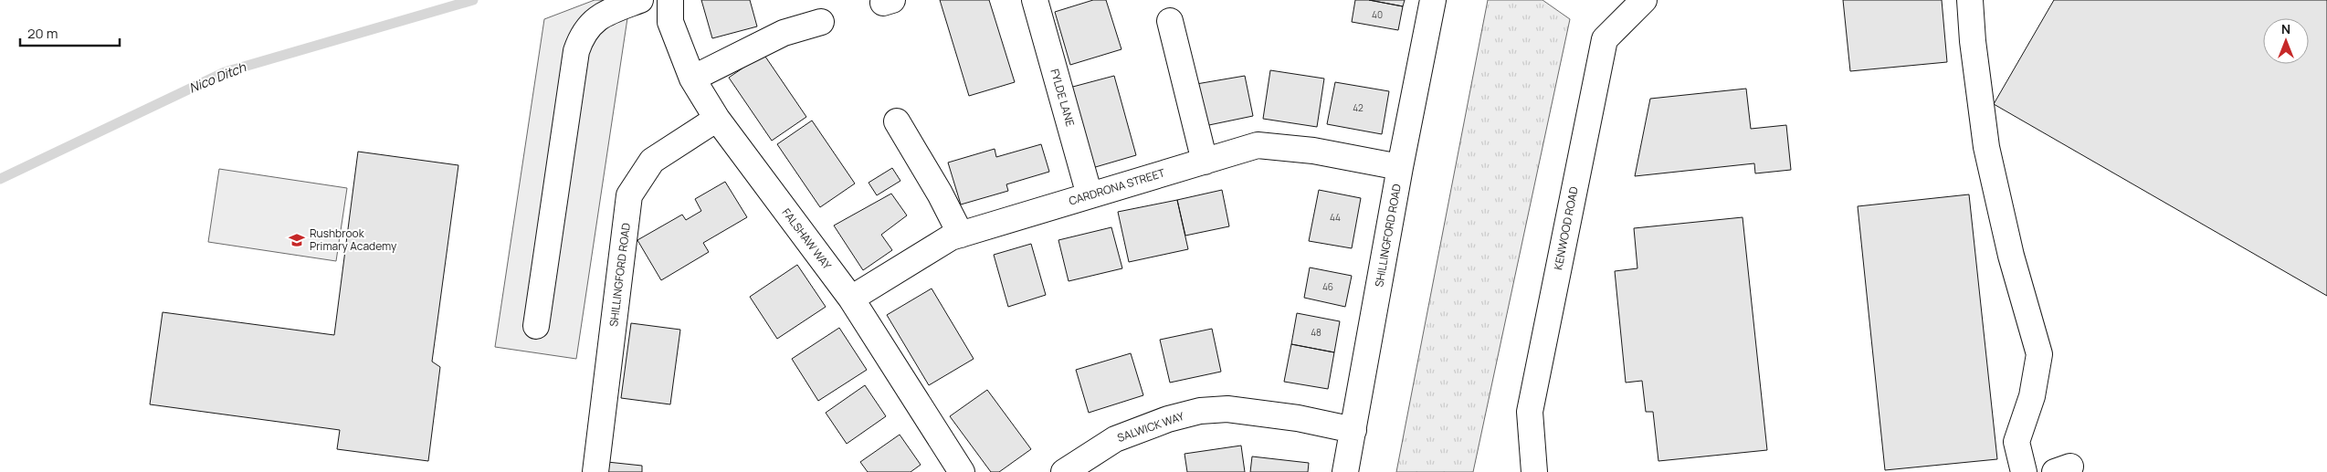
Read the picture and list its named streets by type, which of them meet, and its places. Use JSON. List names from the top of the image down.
{
  "streets": {
    "street": [
      "FYLDE LANE",
      "CARDRONA STREET",
      "KENWOOD ROAD",
      "SHILLINGFORD ROAD",
      "FALSHAW WAY",
      "SALWICK WAY"
    ]
  },
  "crossings": [
    ["FYLDE LANE", "CARDRONA STREET"],
    ["CARDRONA STREET", "SHILLINGFORD ROAD"],
    ["CARDRONA STREET", "FALSHAW WAY"],
    ["SHILLINGFORD ROAD", "FALSHAW WAY"],
    ["SHILLINGFORD ROAD", "SALWICK WAY"]
  ],
  "water": ["Nico Ditch"],
  "places": {
    "school or university": ["Rushbrook Primary Academy"]
  },
  "house_numbers": [
    "40",
    "42",
    "44",
    "46",
    "48"
  ],
  "scale_bar": "20 m",
  "north": "top"
}
